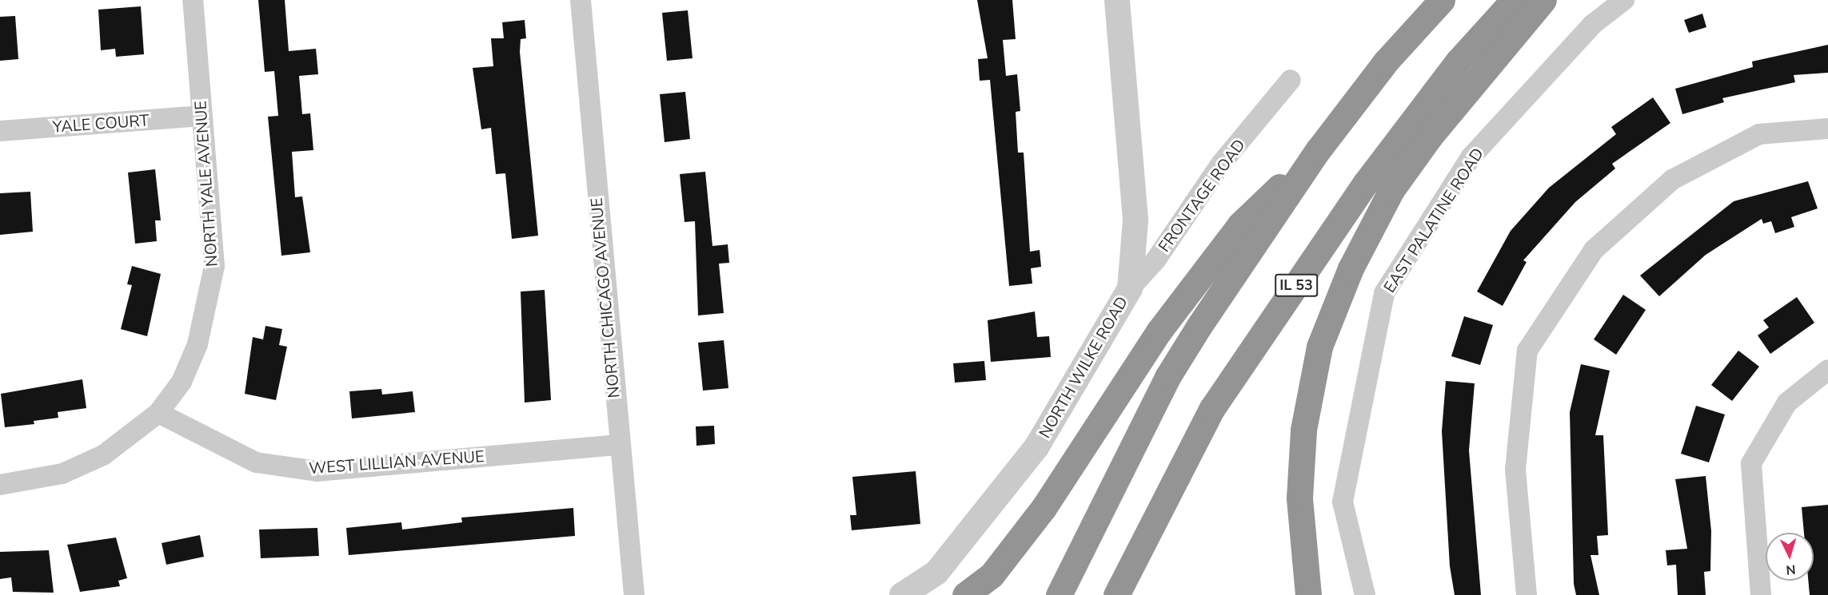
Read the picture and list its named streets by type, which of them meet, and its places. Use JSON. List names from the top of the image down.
{
  "streets": {
    "highway": ["IL 53"],
    "street": [
      "YALE COURT",
      "NORTH YALE AVENUE",
      "FRONTAGE ROAD",
      "EAST PALATINE ROAD",
      "NORTH CHICAGO AVENUE",
      "NORTH WILKE ROAD",
      "WEST LILLIAN AVENUE"
    ]
  },
  "crossings": [
    ["YALE COURT", "NORTH YALE AVENUE"],
    ["NORTH YALE AVENUE", "WEST LILLIAN AVENUE"],
    ["FRONTAGE ROAD", "NORTH WILKE ROAD"],
    ["NORTH CHICAGO AVENUE", "WEST LILLIAN AVENUE"]
  ],
  "north": "bottom"
}
